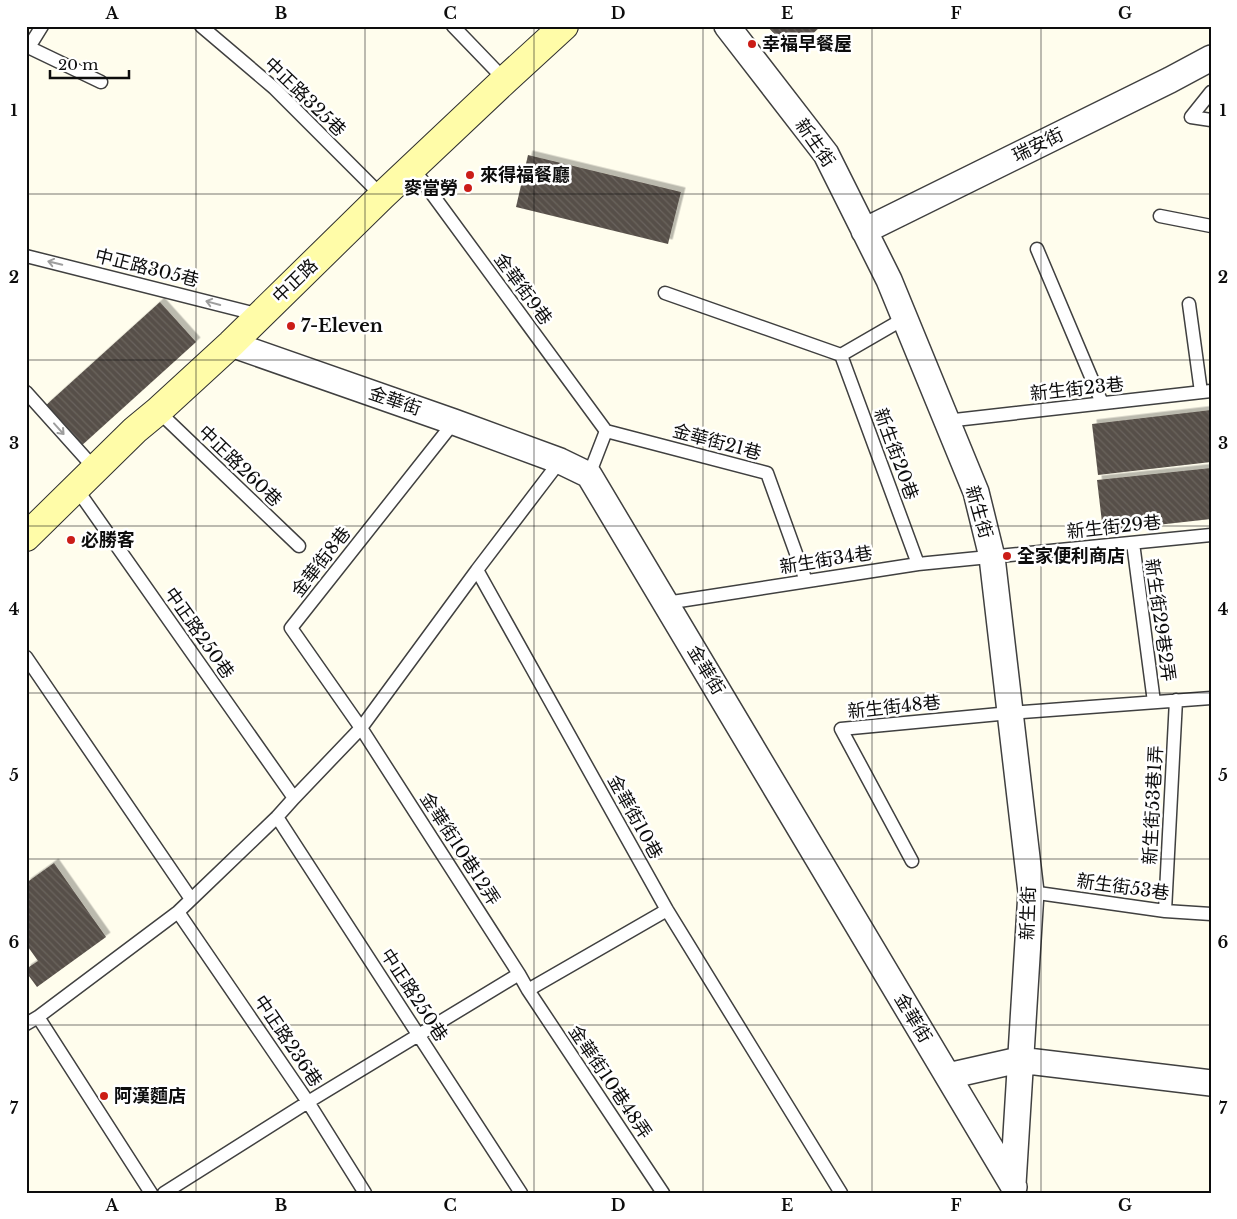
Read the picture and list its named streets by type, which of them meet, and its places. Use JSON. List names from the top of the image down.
{
  "streets": {
    "main road": ["中正路"],
    "street": ["新生街", "瑞安街", "金華街"],
    "lane": [
      "中正路325巷",
      "中正路305巷",
      "金華街9巷",
      "新生街23巷",
      "金華街21巷",
      "新生街20巷",
      "中正路260巷",
      "新生街29巷",
      "新生街34巷",
      "金華街8巷",
      "新生街29巷2弄",
      "中正路250巷",
      "新生街48巷",
      "新生街53巷1弄",
      "金華街10巷",
      "金華街10巷12弄",
      "新生街53巷",
      "中正路236巷",
      "金華街10巷48弄"
    ]
  },
  "crossings": [
    ["中正路325巷", "中正路"],
    ["新生街", "瑞安街"],
    ["新生街", "新生街23巷"],
    ["新生街", "金華街"],
    ["新生街", "新生街29巷"],
    ["新生街", "新生街34巷"],
    ["新生街", "新生街48巷"],
    ["新生街", "新生街53巷"],
    ["中正路305巷", "中正路"],
    ["中正路", "金華街9巷"],
    ["中正路", "金華街"],
    ["中正路", "中正路260巷"],
    ["中正路", "中正路250巷"],
    ["金華街9巷", "金華街21巷"],
    ["金華街", "新生街34巷"],
    ["金華街", "金華街8巷"],
    ["金華街21巷", "新生街34巷"],
    ["新生街20巷", "新生街34巷"],
    ["新生街29巷", "新生街34巷"],
    ["新生街29巷", "新生街29巷2弄"],
    ["金華街8巷", "金華街10巷12弄"],
    ["新生街53巷1弄", "新生街53巷"],
    ["金華街10巷12弄", "金華街10巷48弄"]
  ],
  "one_way": ["中正路305巷"],
  "places": [
    "幸福早餐屋",
    "來得福餐廳",
    "麥當勞",
    "7-Eleven",
    "必勝客",
    "全家便利商店",
    "阿漢麵店"
  ],
  "scale_bar": "20 m",
  "grid": {
    "columns": [
      "A",
      "B",
      "C",
      "D",
      "E",
      "F",
      "G"
    ],
    "rows": [
      "1",
      "2",
      "3",
      "4",
      "5",
      "6",
      "7"
    ]
  }
}
